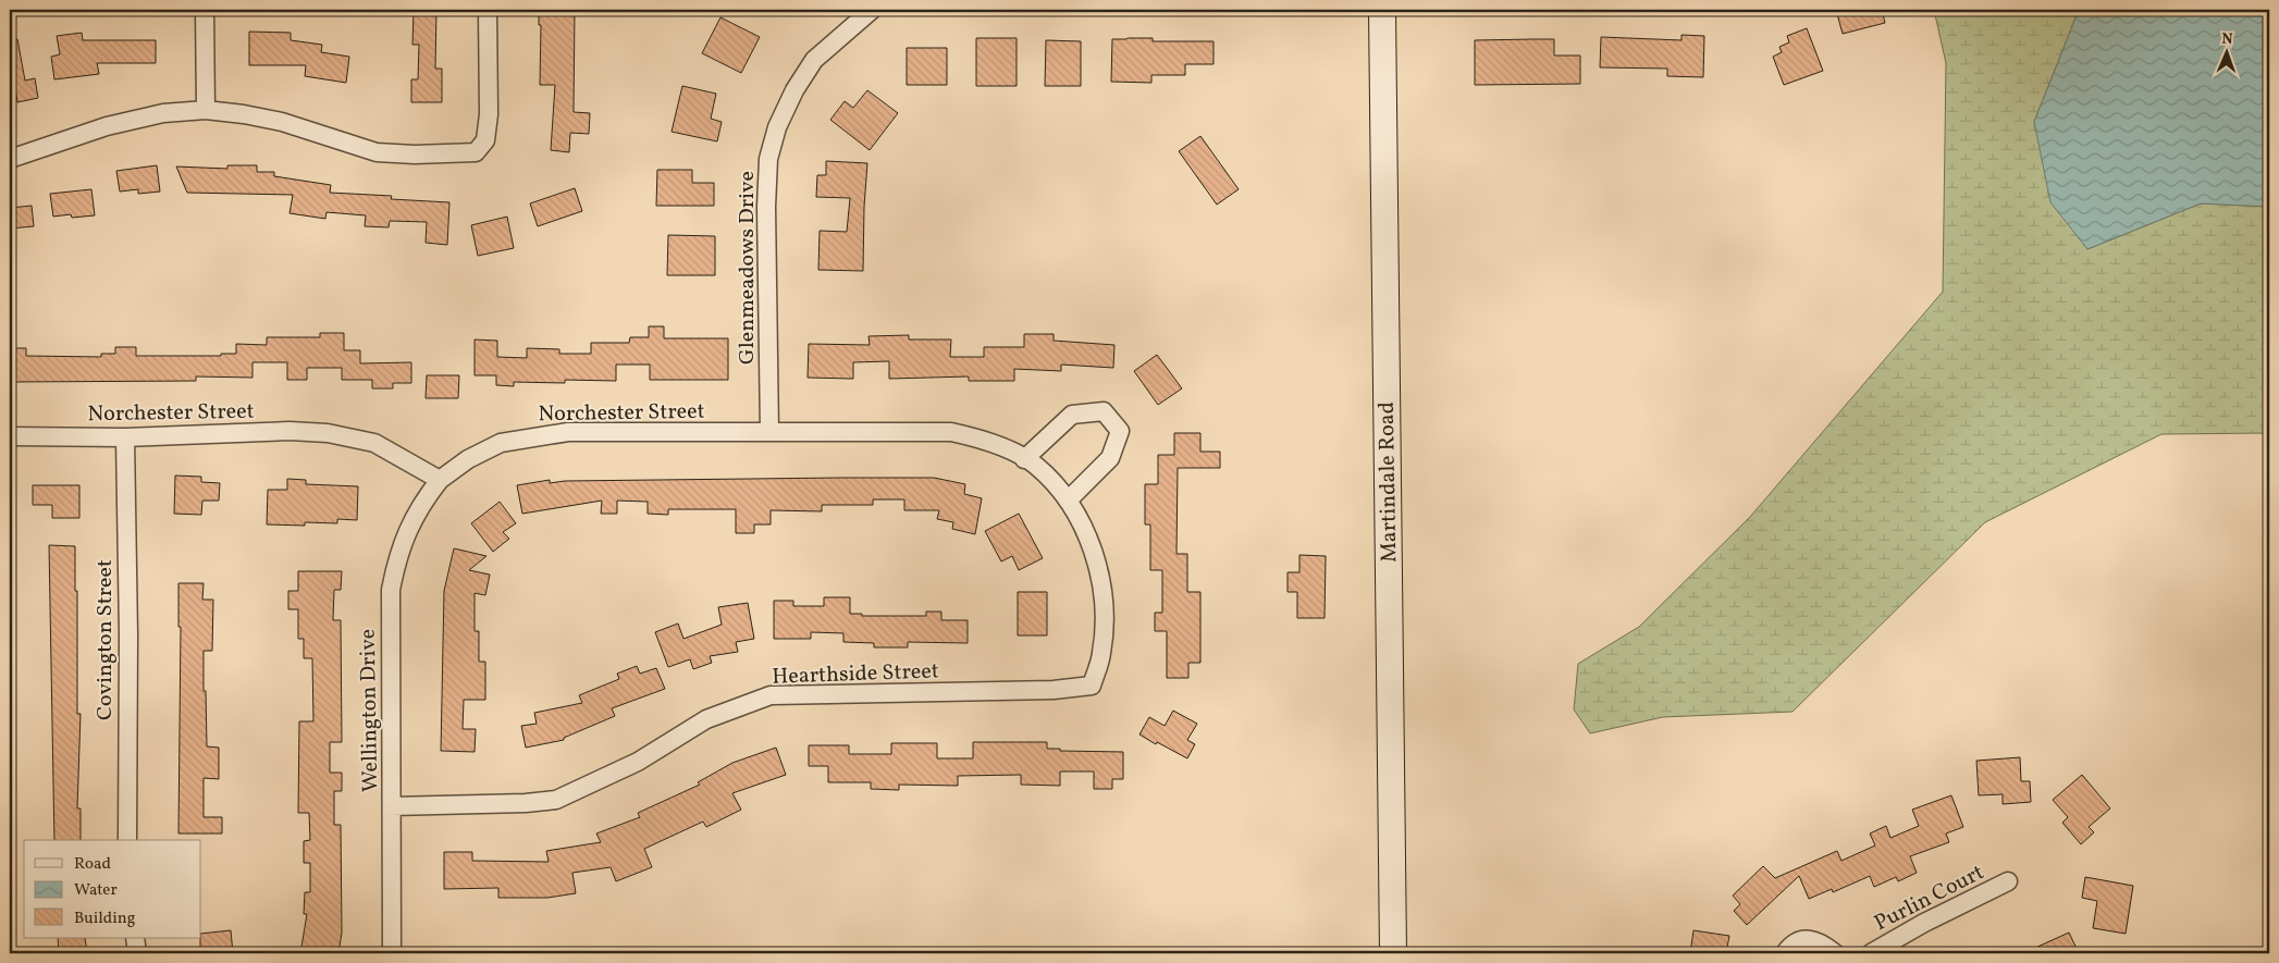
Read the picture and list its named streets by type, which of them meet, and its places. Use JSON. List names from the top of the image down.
{
  "streets": {
    "street": [
      "Glenmeadows Drive",
      "Norchester Street",
      "Martindale Road",
      "Covington Street",
      "Hearthside Street",
      "Wellington Drive",
      "Purlin Court"
    ]
  },
  "crossings": [
    ["Glenmeadows Drive", "Norchester Street"],
    ["Norchester Street", "Covington Street"],
    ["Norchester Street", "Hearthside Street"],
    ["Norchester Street", "Wellington Drive"],
    ["Hearthside Street", "Wellington Drive"]
  ],
  "legend": ["Road", "Water", "Building"],
  "north": "top"
}
